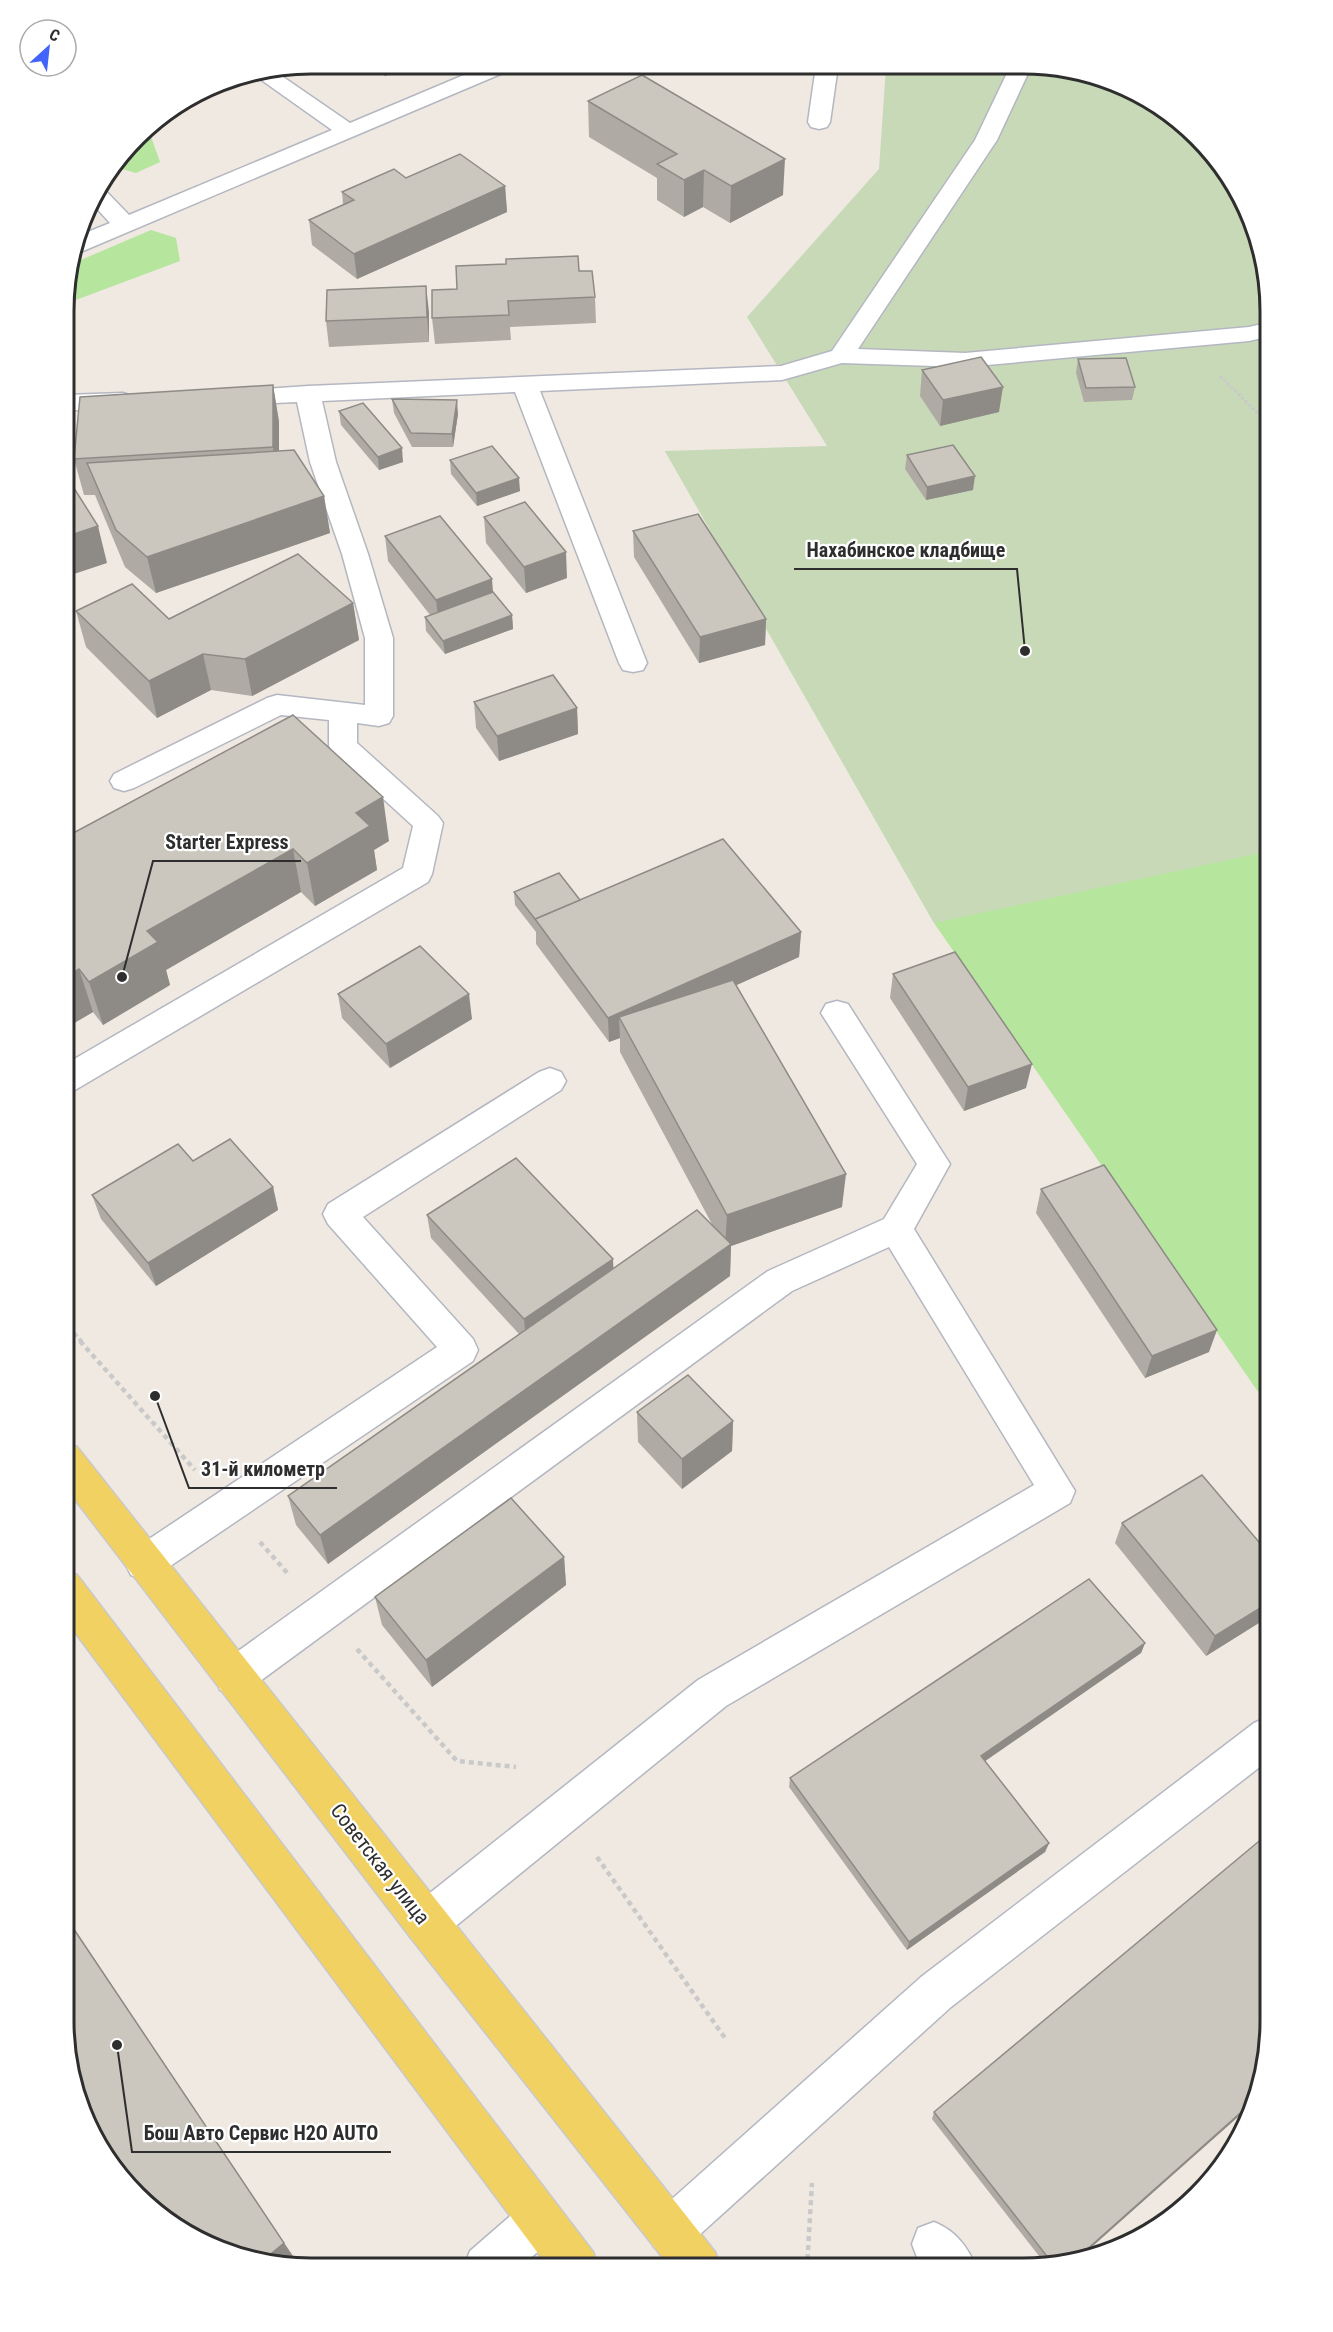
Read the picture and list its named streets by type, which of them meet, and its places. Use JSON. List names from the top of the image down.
{
  "streets": {
    "main road": ["Советская улица"]
  },
  "places": [
    "Нахабинское кладбище",
    "Starter Express",
    "31-й километр",
    "Бош Авто Сервис H2O AUTO"
  ],
  "north": "top right"
}
